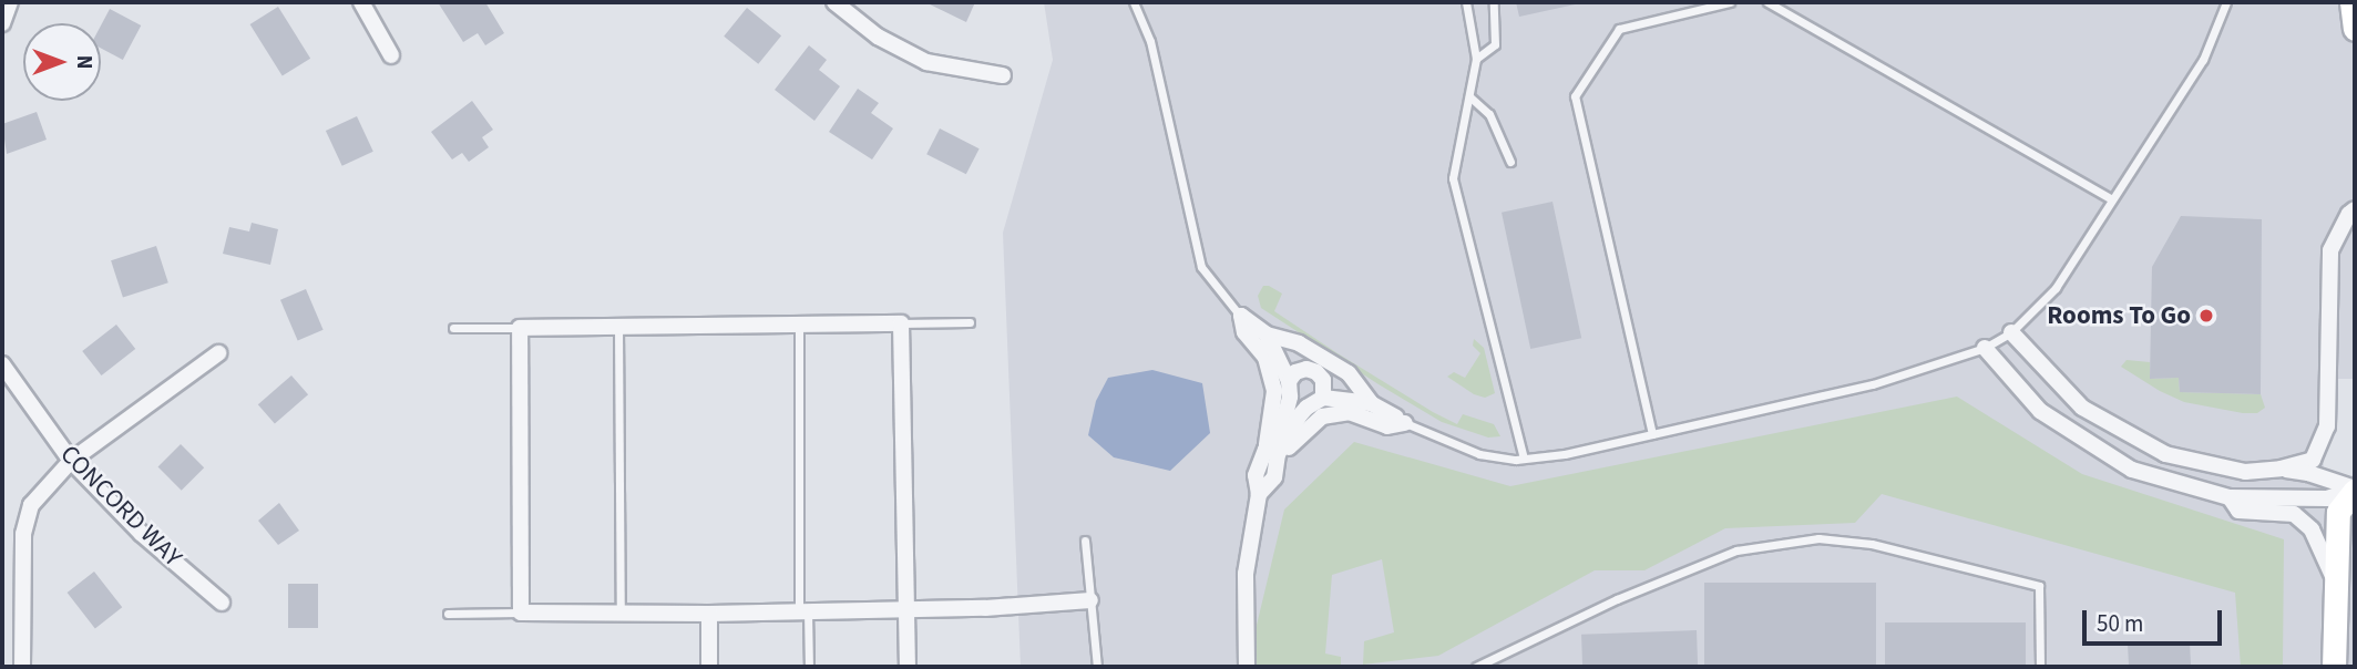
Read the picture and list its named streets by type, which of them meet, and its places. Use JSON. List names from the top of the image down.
{
  "streets": {
    "street": ["CONCORD WAY"]
  },
  "places": ["Rooms To Go"],
  "scale_bar": "50 m",
  "north": "right"
}
